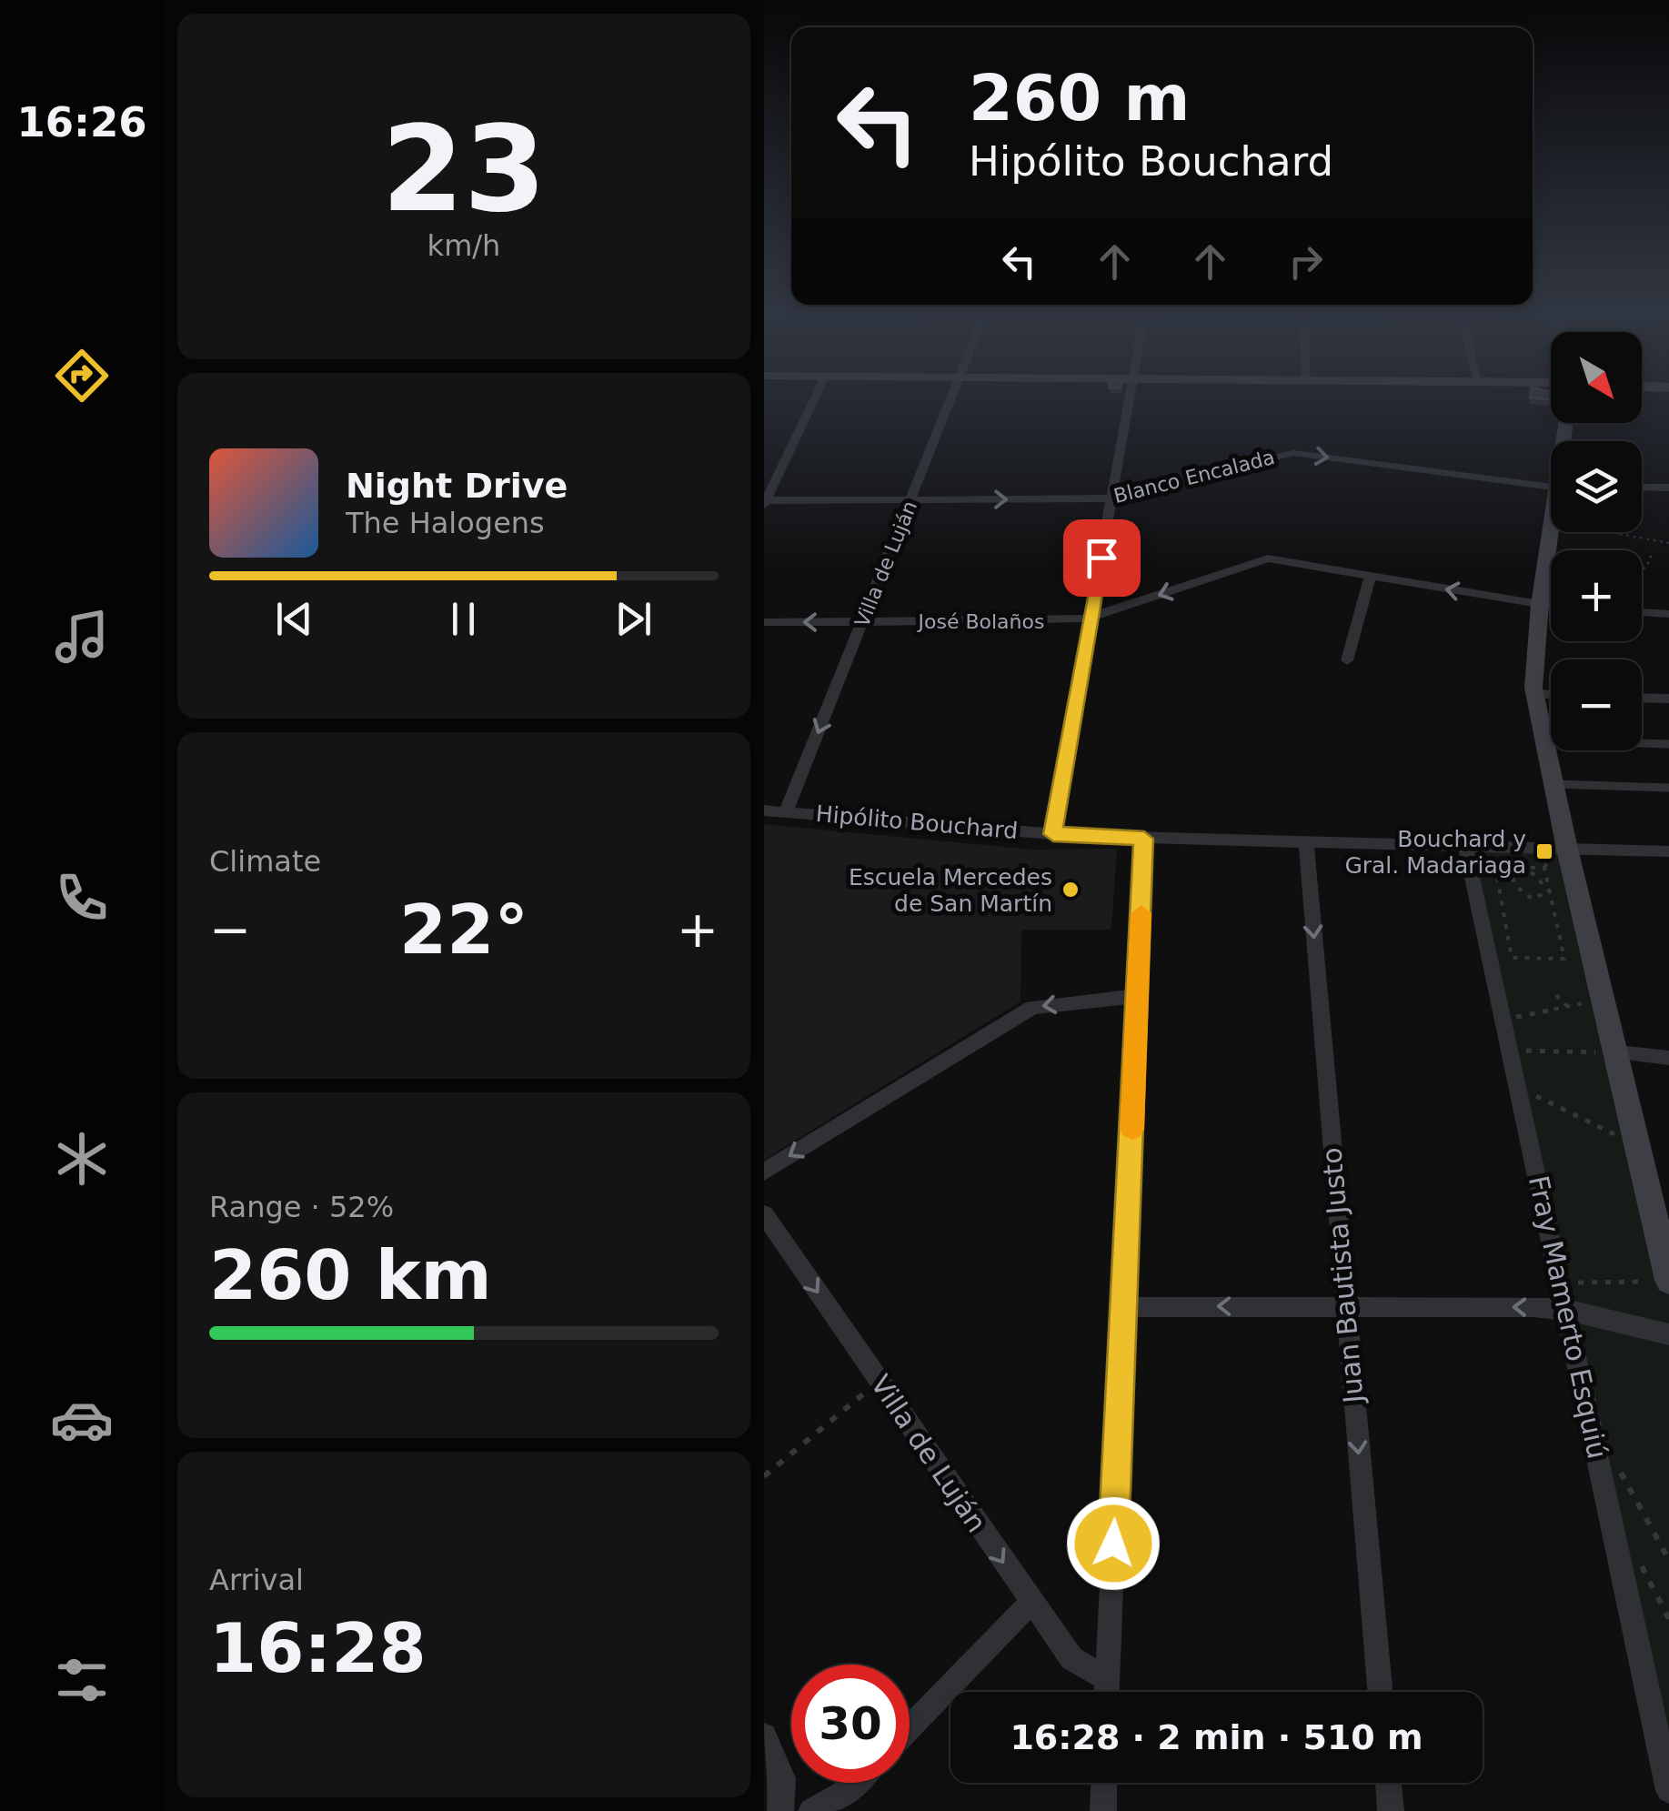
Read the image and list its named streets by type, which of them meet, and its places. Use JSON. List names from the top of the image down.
{
  "streets": {
    "street": [
      "Blanco Encalada",
      "Villa de Luján",
      "José Bolaños",
      "Hipólito Bouchard",
      "Juan Bautista Justo",
      "Fray Mamerto Esquiú"
    ]
  },
  "crossings": [
    ["Blanco Encalada", "Villa de Luján"],
    ["Villa de Luján", "José Bolaños"],
    ["Villa de Luján", "Hipólito Bouchard"],
    ["Hipólito Bouchard", "Juan Bautista Justo"],
    ["Hipólito Bouchard", "Fray Mamerto Esquiú"]
  ],
  "one_way": [
    "Blanco Encalada",
    "Villa de Luján",
    "José Bolaños",
    "Juan Bautista Justo"
  ],
  "places": {
    "transit": ["Bouchard y Gral. Madariaga"],
    "other": ["Escuela Mercedes de San Martín"]
  },
  "north": "bottom right",
  "page": {
    "tabs": "16:26",
    "tile": [
      ["23", "km/h"],
      "Climate",
      ["Range · 52%", "260 km"],
      ["Arrival", "16:28"]
    ],
    "turn": ["260 m", "Hipólito Bouchard"],
    "map_buttons": ["+", "−"],
    "song": ["Night Drive", "The Halogens"],
    "heat": ["−", "22°", "+"],
    "limit": "30",
    "trip": "16:28 · 2 min · 510 m"
  }
}
